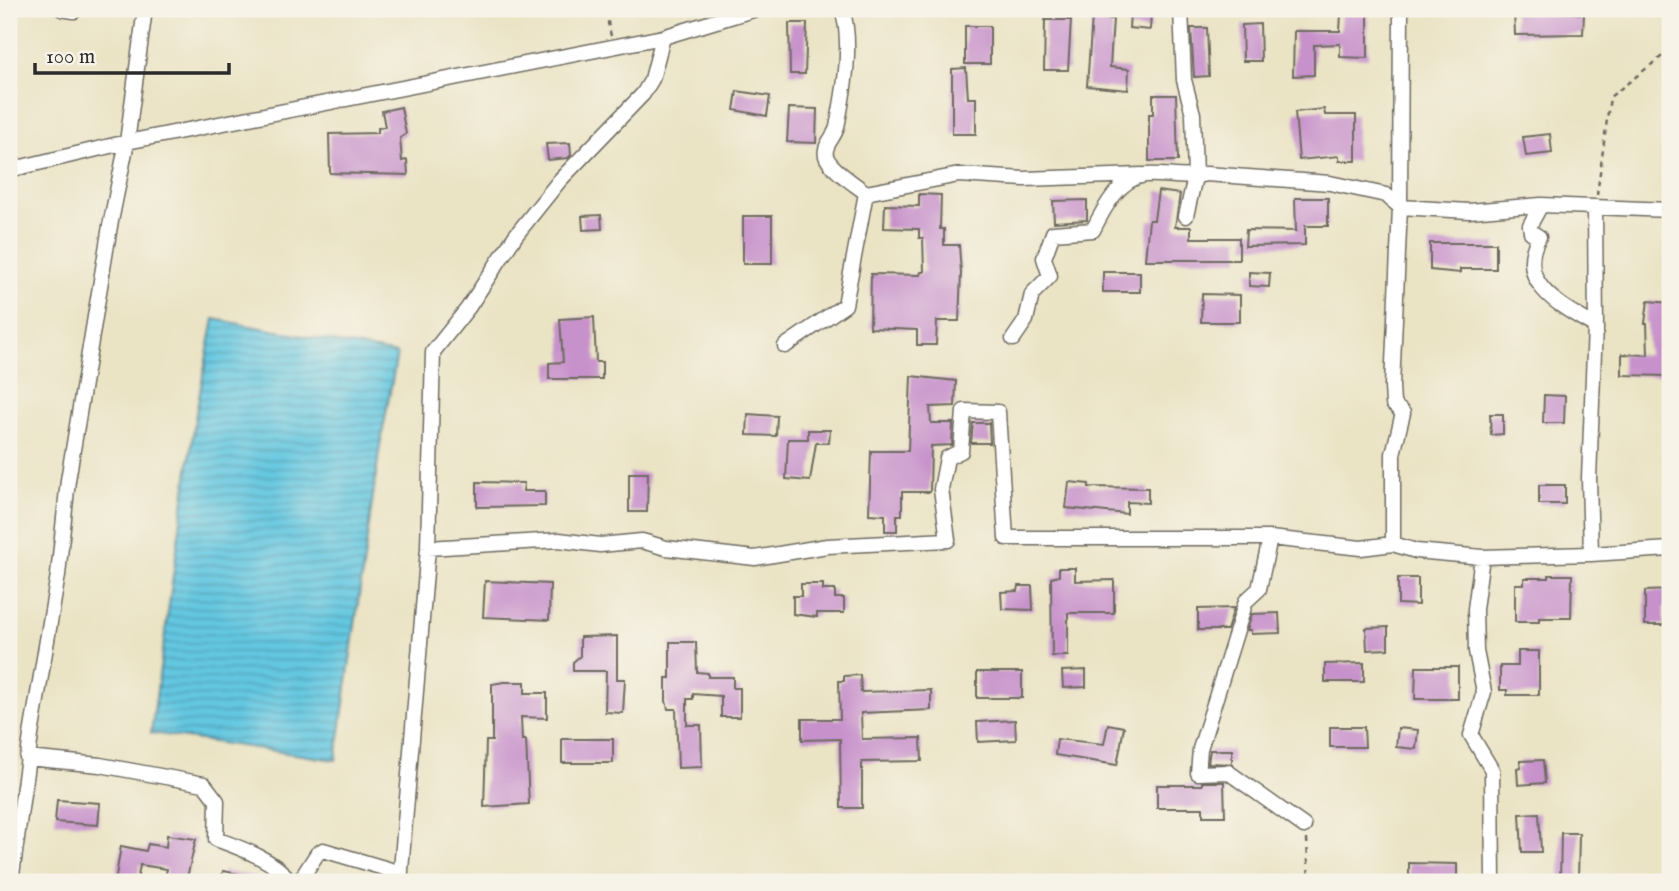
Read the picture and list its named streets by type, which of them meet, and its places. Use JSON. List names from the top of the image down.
{
  "scale_bar": "100 m"
}
